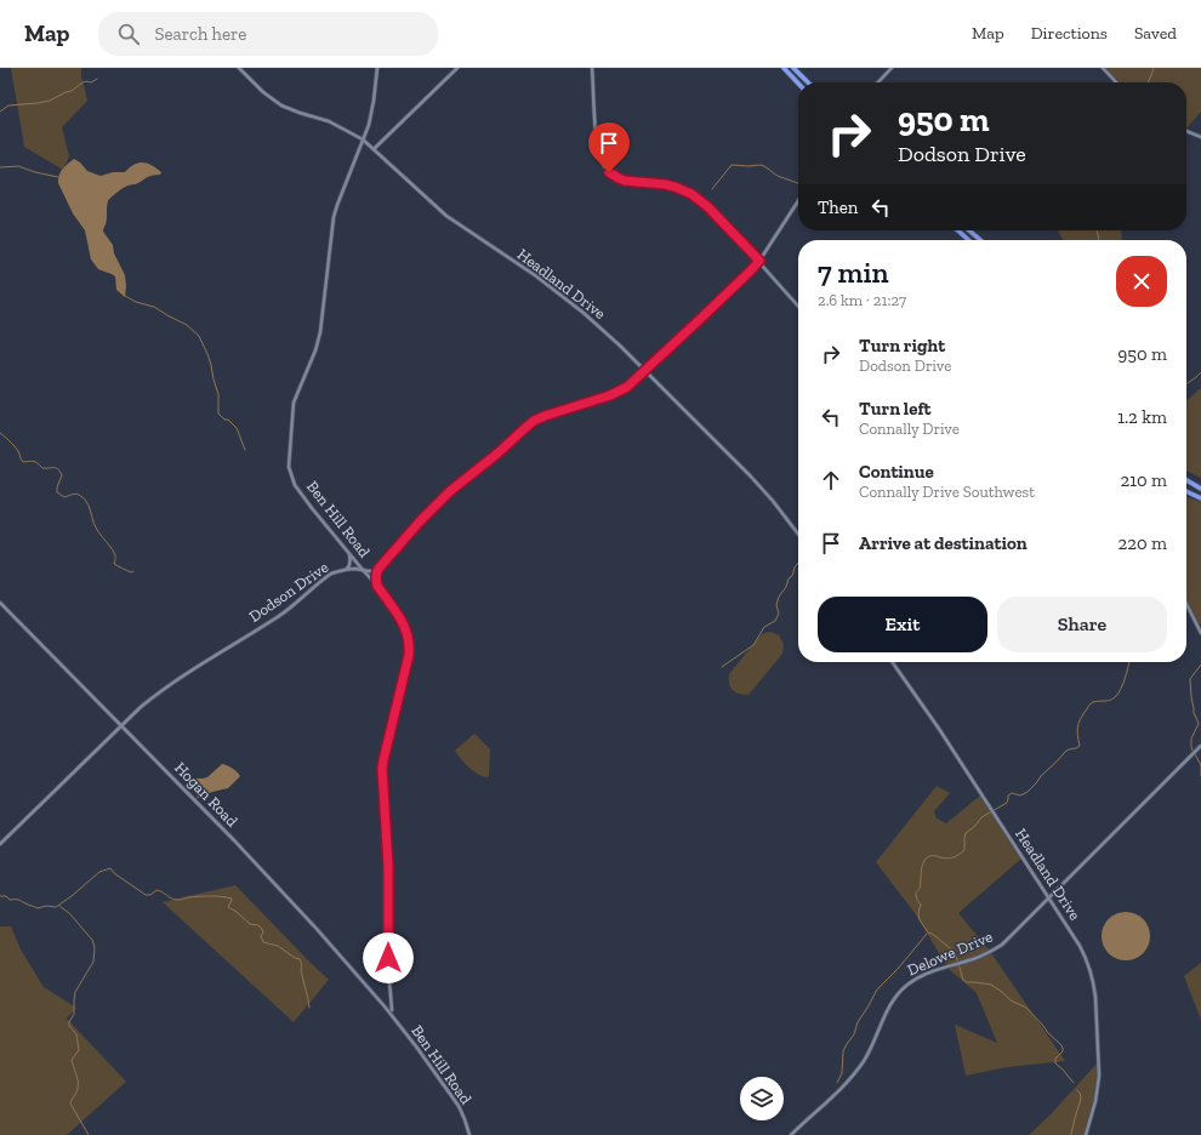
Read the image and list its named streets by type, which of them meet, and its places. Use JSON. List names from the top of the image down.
{
  "streets": {
    "street": [
      "Headland Drive",
      "Ben Hill Road",
      "Dodson Drive",
      "Hogan Road",
      "Delowe Drive"
    ]
  },
  "crossings": [
    ["Headland Drive", "Ben Hill Road"],
    ["Headland Drive", "Delowe Drive"],
    ["Ben Hill Road", "Dodson Drive"],
    ["Ben Hill Road", "Hogan Road"],
    ["Dodson Drive", "Hogan Road"]
  ],
  "page": {
    "header": "Map",
    "search": "Search here",
    "nav": ["Map", "Directions", "Saved"],
    "turn": ["950 m", "Dodson Drive"],
    "then": "Then",
    "heading": ["7 min", "2.6 km · 21:27"],
    "list": [
      {
        "name": "Turn right",
        "note": "Dodson Drive",
        "value": "950 m"
      },
      {
        "name": "Turn left",
        "note": "Connally Drive",
        "value": "1.2 km"
      },
      {
        "name": "Continue",
        "note": "Connally Drive Southwest",
        "value": "210 m"
      },
      {
        "name": "Arrive at destination",
        "value": "220 m"
      }
    ],
    "buttons": ["Exit", "Share"]
  }
}
